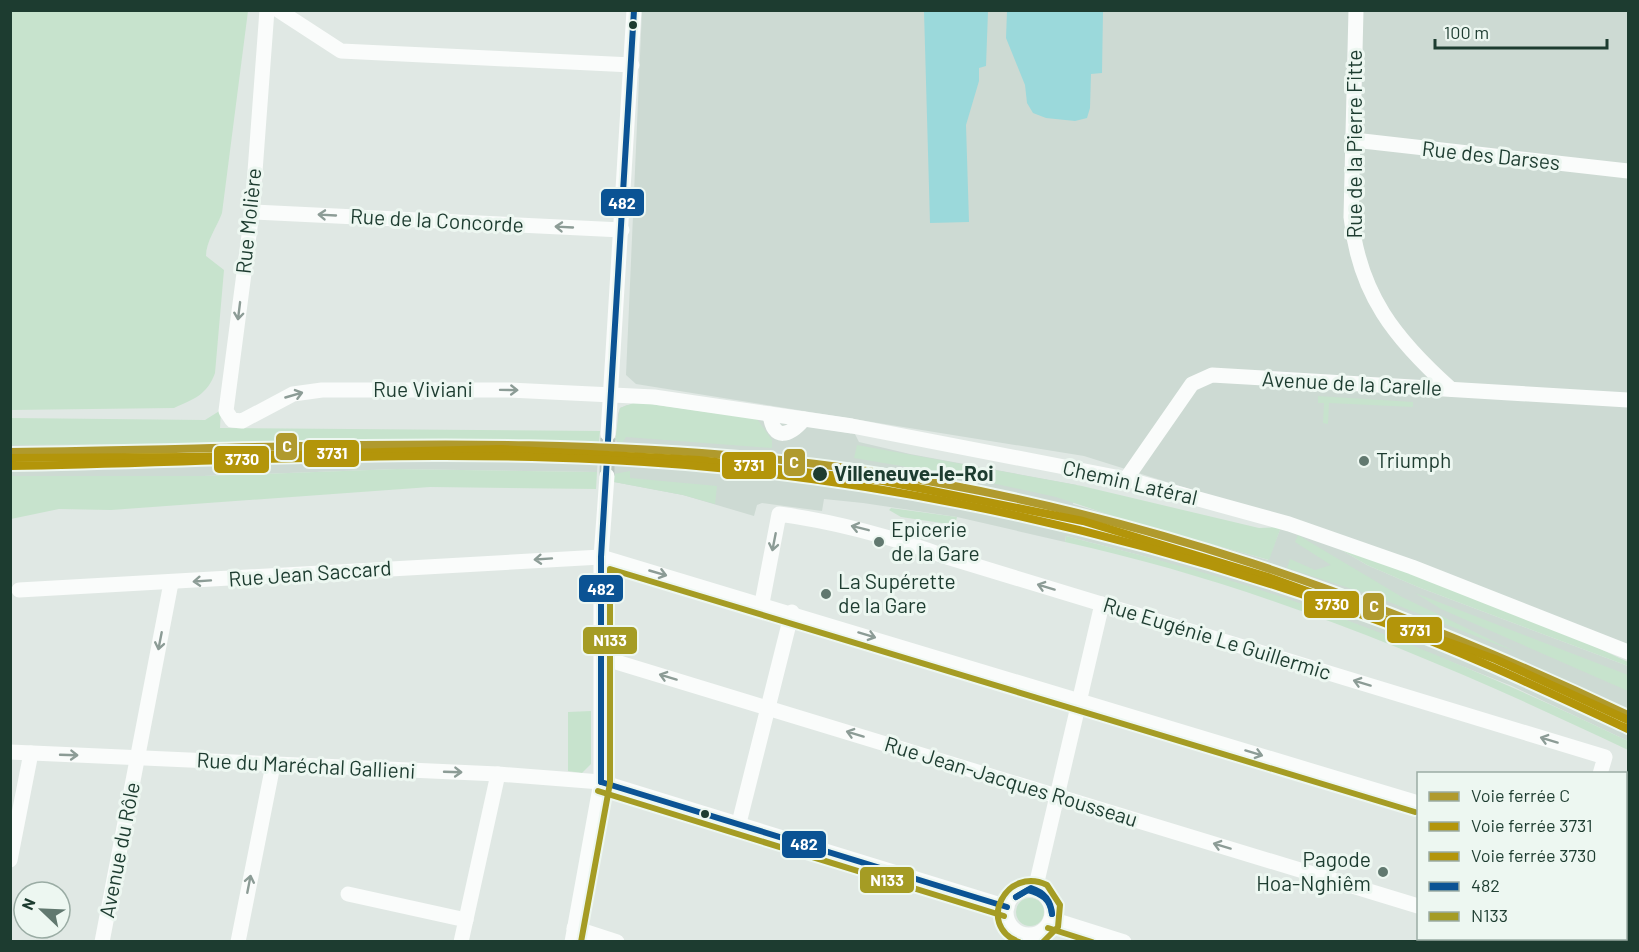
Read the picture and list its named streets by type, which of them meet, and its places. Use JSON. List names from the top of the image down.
{
  "streets": {
    "street": [
      "Rue de la Pierre Fitte",
      "Rue des Darses",
      "Rue Molière",
      "Rue de la Concorde",
      "Avenue de la Carelle",
      "Rue Viviani",
      "Chemin Latéral",
      "Rue Jean Saccard",
      "Rue Eugénie Le Guillermic",
      "Rue du Maréchal Gallieni",
      "Rue Jean-Jacques Rousseau",
      "Avenue du Rôle"
    ]
  },
  "crossings": [
    ["Rue de la Pierre Fitte", "Rue des Darses"],
    ["Rue de la Pierre Fitte", "Avenue de la Carelle"],
    ["Rue Molière", "Rue de la Concorde"],
    ["Rue Molière", "Rue Viviani"],
    ["Avenue de la Carelle", "Chemin Latéral"],
    ["Rue Viviani", "Chemin Latéral"],
    ["Rue Jean Saccard", "Rue Eugénie Le Guillermic"],
    ["Rue Jean Saccard", "Avenue du Rôle"],
    ["Rue du Maréchal Gallieni", "Avenue du Rôle"]
  ],
  "one_way": [
    "Rue Molière",
    "Rue de la Concorde",
    "Rue Viviani",
    "Rue Eugénie Le Guillermic",
    "Rue Jean-Jacques Rousseau",
    "Avenue du Rôle"
  ],
  "places": [
    "Triumph",
    "Villeneuve-le-Roi",
    "Epicerie de la Gare",
    "La Supérette de la Gare",
    "Pagode Hoa-Nghiêm"
  ],
  "lines": [
    "transit line 482",
    "rail line C",
    "rail line 3731",
    "rail line 3730",
    "transit line N133"
  ],
  "legend": [
    "Voie ferrée C",
    "Voie ferrée 3731",
    "Voie ferrée 3730",
    "482",
    "N133"
  ],
  "scale_bar": "100 m",
  "north": "top left"
}
